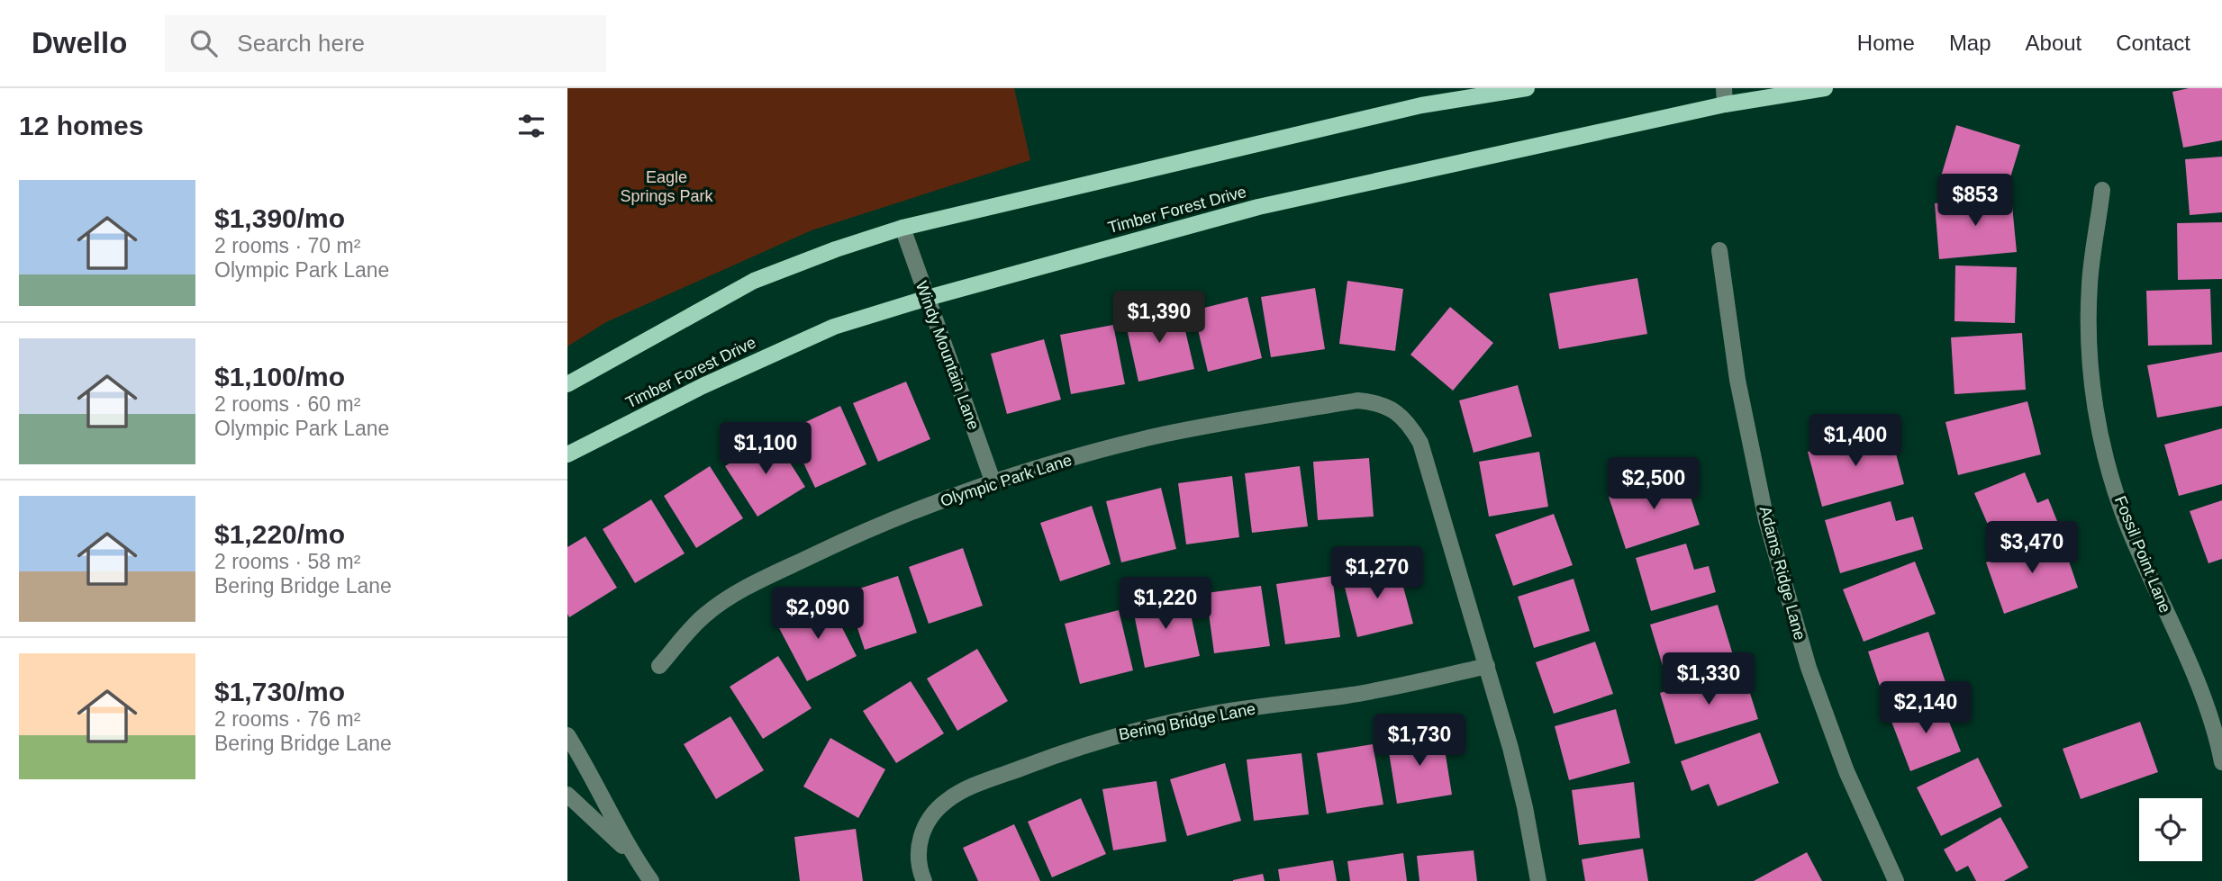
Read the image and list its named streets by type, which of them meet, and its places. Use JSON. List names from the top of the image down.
{
  "streets": {
    "main road": ["Timber Forest Drive"],
    "street": [
      "Windy Mountain Lane",
      "Olympic Park Lane",
      "Fossil Point Lane",
      "Adams Ridge Lane",
      "Bering Bridge Lane"
    ]
  },
  "crossings": [
    ["Timber Forest Drive", "Windy Mountain Lane"],
    ["Windy Mountain Lane", "Olympic Park Lane"],
    ["Olympic Park Lane", "Bering Bridge Lane"]
  ],
  "parks": ["Eagle Springs Park"],
  "page": {
    "header": "Dwello",
    "search": "Search here",
    "nav": [
      "Home",
      "Map",
      "About",
      "Contact"
    ],
    "heading": "12 homes",
    "list": [
      {
        "name": "$1,390/mo",
        "note": "2 rooms · 70 m² · Olympic Park Lane"
      },
      {
        "name": "$1,100/mo",
        "note": "2 rooms · 60 m² · Olympic Park Lane"
      },
      {
        "name": "$1,220/mo",
        "note": "2 rooms · 58 m² · Bering Bridge Lane"
      },
      {
        "name": "$1,730/mo",
        "note": "2 rooms · 76 m² · Bering Bridge Lane"
      }
    ],
    "price": [
      "$853",
      "$1,390",
      "$1,400",
      "$1,100",
      "$2,500",
      "$3,470",
      "$1,270",
      "$1,220",
      "$2,090",
      "$1,330",
      "$2,140",
      "$1,730"
    ]
  }
}
